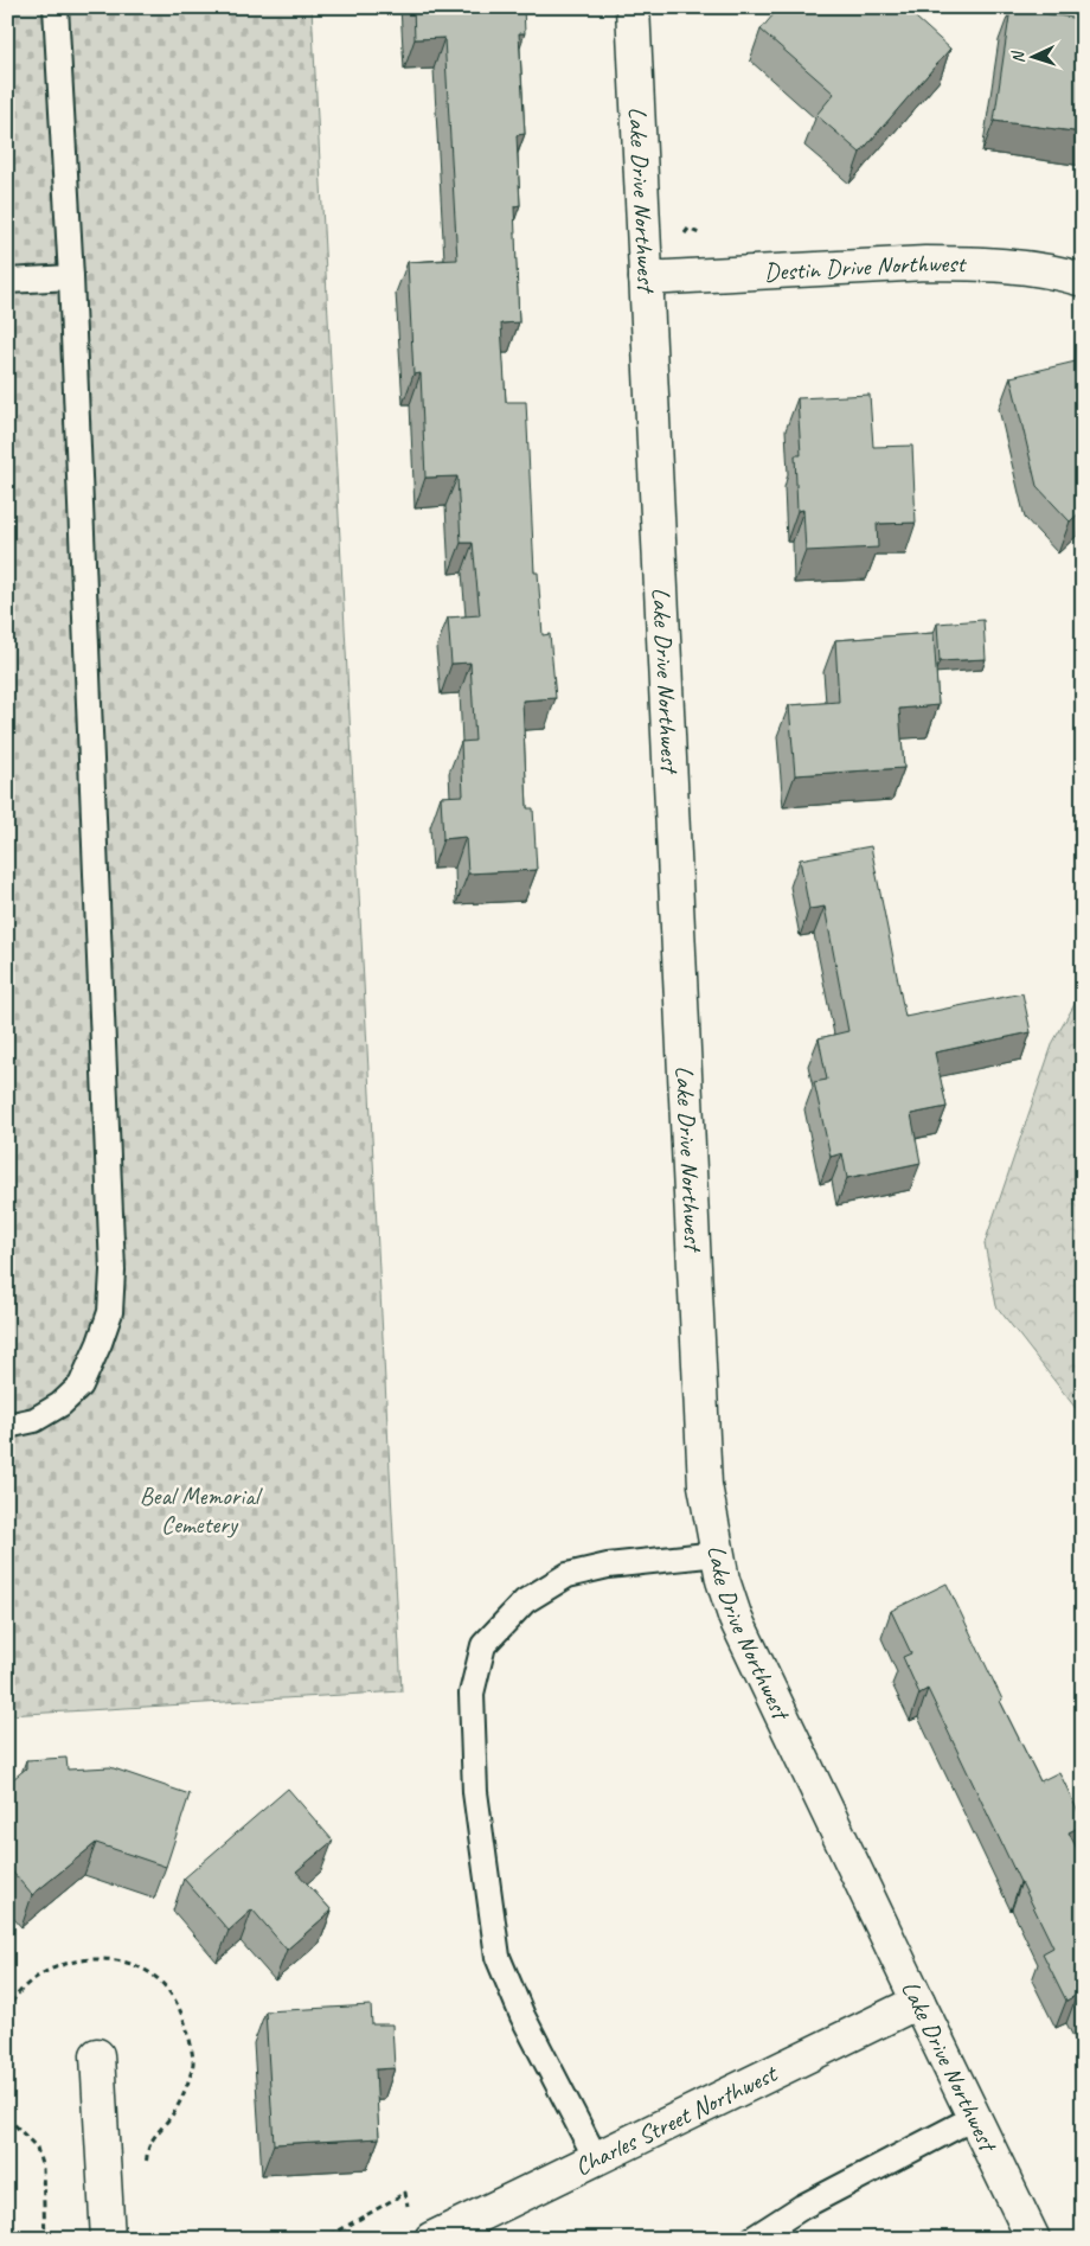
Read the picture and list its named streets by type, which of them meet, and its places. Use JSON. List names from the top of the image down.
{
  "streets": {
    "street": ["Lake Drive Northwest", "Destin Drive Northwest", "Charles Street Northwest"]
  },
  "crossings": [
    ["Lake Drive Northwest", "Destin Drive Northwest"],
    ["Lake Drive Northwest", "Charles Street Northwest"]
  ],
  "parks": ["Beal Memorial Cemetery"],
  "north": "left"
}
